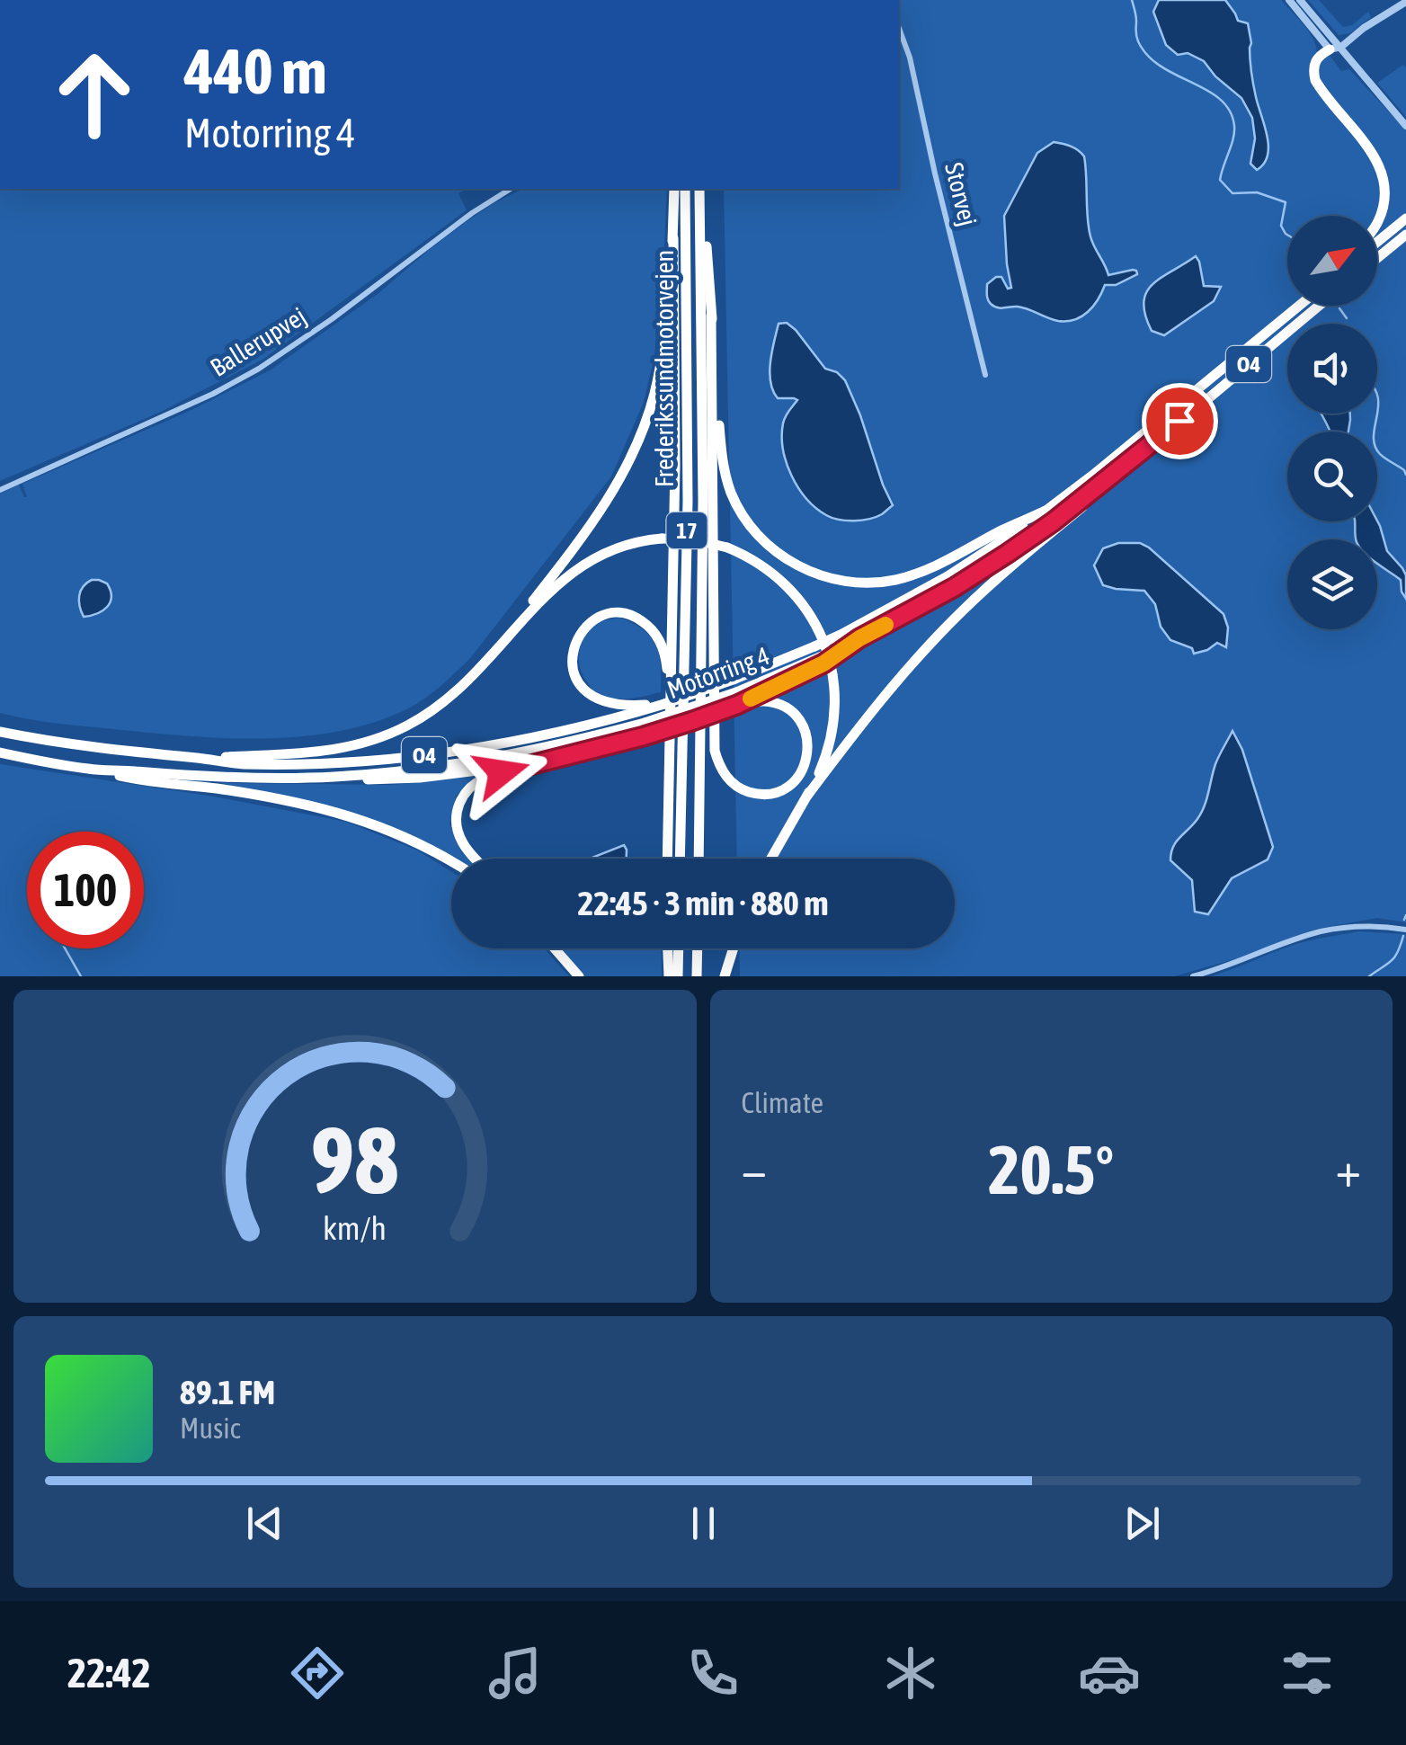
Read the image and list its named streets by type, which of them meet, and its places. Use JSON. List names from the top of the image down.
{
  "streets": {
    "highway": [
      "O4",
      "Frederikssundmotorvejen",
      "17",
      "Motorring 4"
    ],
    "street": ["Storvej", "Ballerupvej"]
  },
  "north": "top right",
  "page": {
    "turn": ["440 m", "Motorring 4"],
    "limit": "100",
    "trip": "22:45 · 3 min · 880 m",
    "tile": "Climate",
    "heat": ["−", "20.5°", "+"],
    "song": ["89.1 FM", "Music"],
    "tabs": "22:42",
    "gauge": ["98", "km/h"]
  }
}
